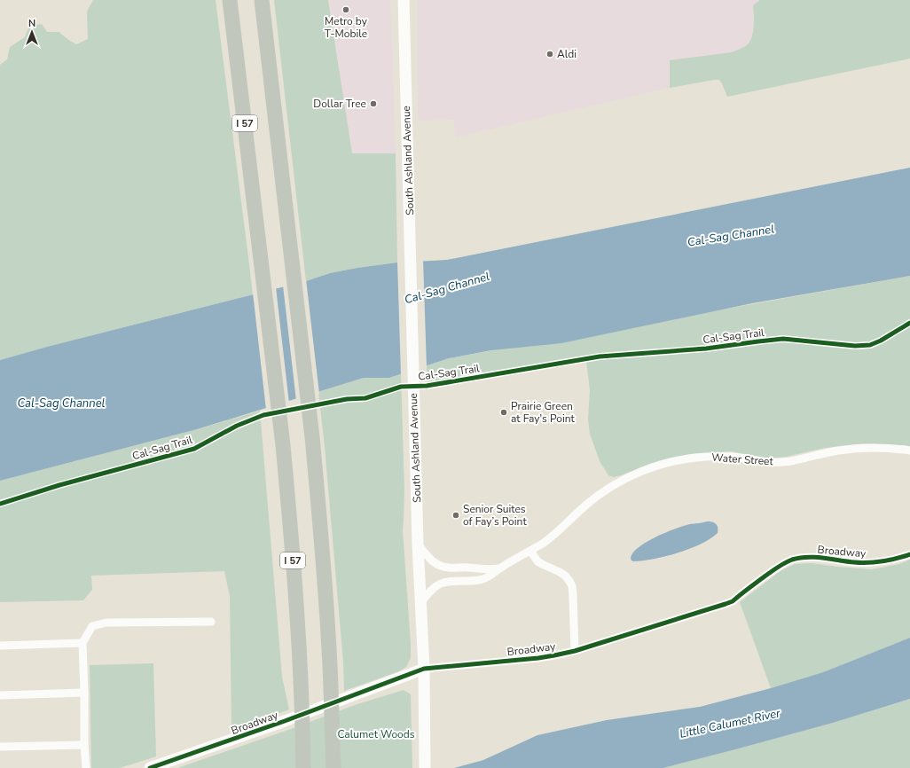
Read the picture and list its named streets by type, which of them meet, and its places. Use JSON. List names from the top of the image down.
{
  "streets": {
    "highway": ["I 57"],
    "main road": ["South Ashland Avenue", "Broadway"],
    "street": ["Water Street"],
    "cycle path": ["Cal-Sag Trail"]
  },
  "crossings": [
    ["South Ashland Avenue", "Water Street"],
    ["South Ashland Avenue", "Broadway"]
  ],
  "water": ["Cal-Sag Channel", "Little Calumet River"],
  "parks": ["Calumet Woods"],
  "places": [
    "Metro by T-Mobile",
    "Aldi",
    "Dollar Tree",
    "Prairie Green at Fay's Point",
    "Senior Suites of Fay’s Point"
  ],
  "north": "top"
}
